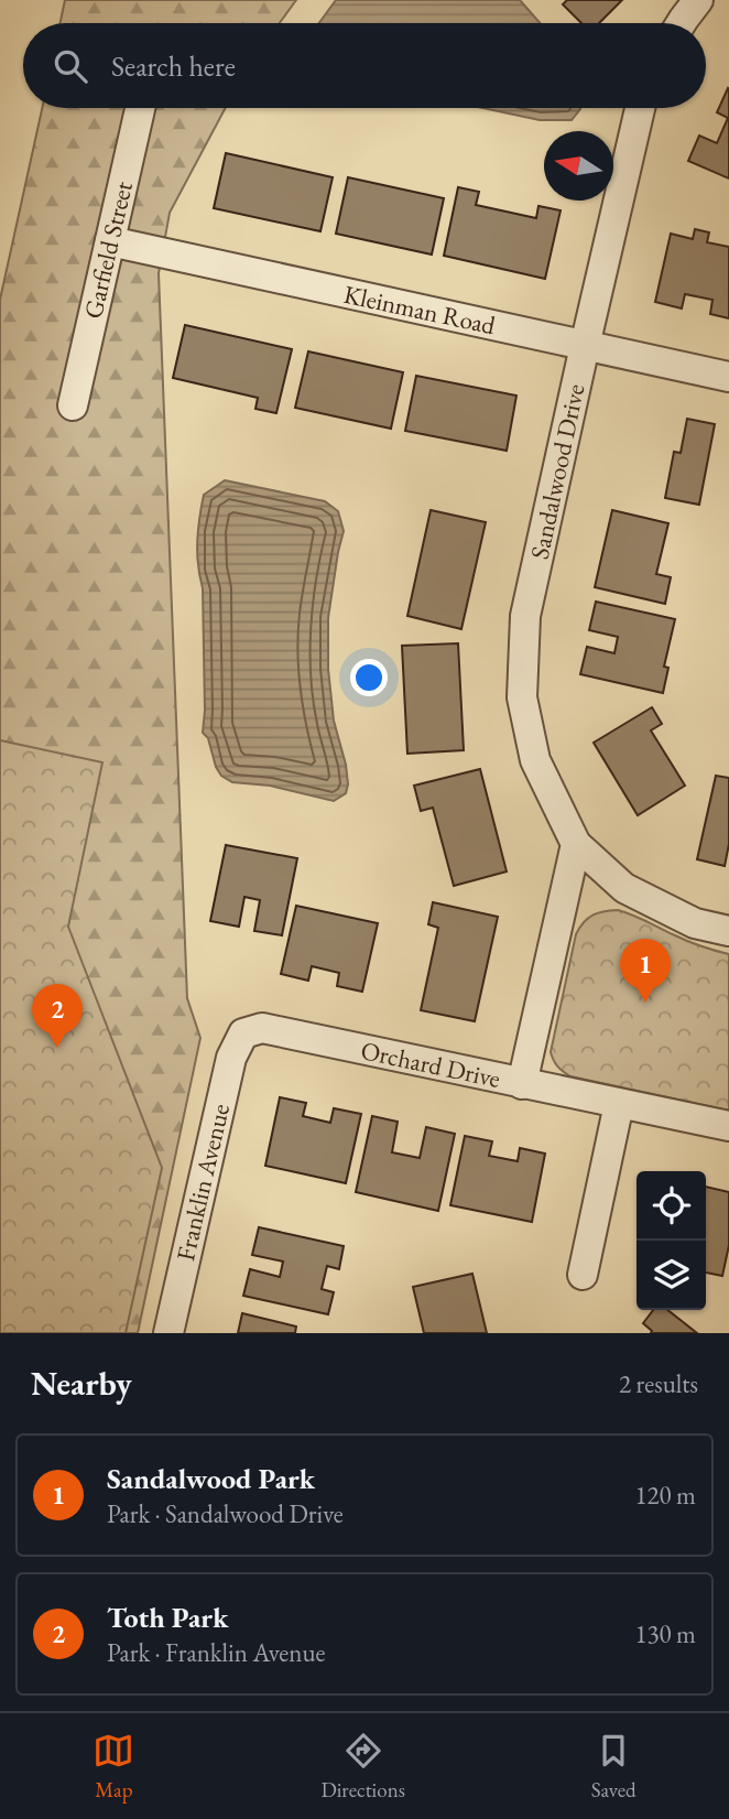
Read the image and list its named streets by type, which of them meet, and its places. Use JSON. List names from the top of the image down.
{
  "streets": {
    "street": [
      "Garfield Street",
      "Kleinman Road",
      "Sandalwood Drive",
      "Orchard Drive",
      "Franklin Avenue"
    ]
  },
  "crossings": [
    ["Garfield Street", "Kleinman Road"],
    ["Kleinman Road", "Sandalwood Drive"],
    ["Orchard Drive", "Franklin Avenue"]
  ],
  "north": "left",
  "page": {
    "search": "Search here",
    "pins": ["1", "2"],
    "heading": ["Nearby", "2 results"],
    "list": [
      {
        "mark": "1",
        "name": "Sandalwood Park",
        "note": "Park · Sandalwood Drive",
        "value": "120 m"
      },
      {
        "mark": "2",
        "name": "Toth Park",
        "note": "Park · Franklin Avenue",
        "value": "130 m"
      }
    ],
    "nav": ["Map", "Directions", "Saved"]
  }
}
